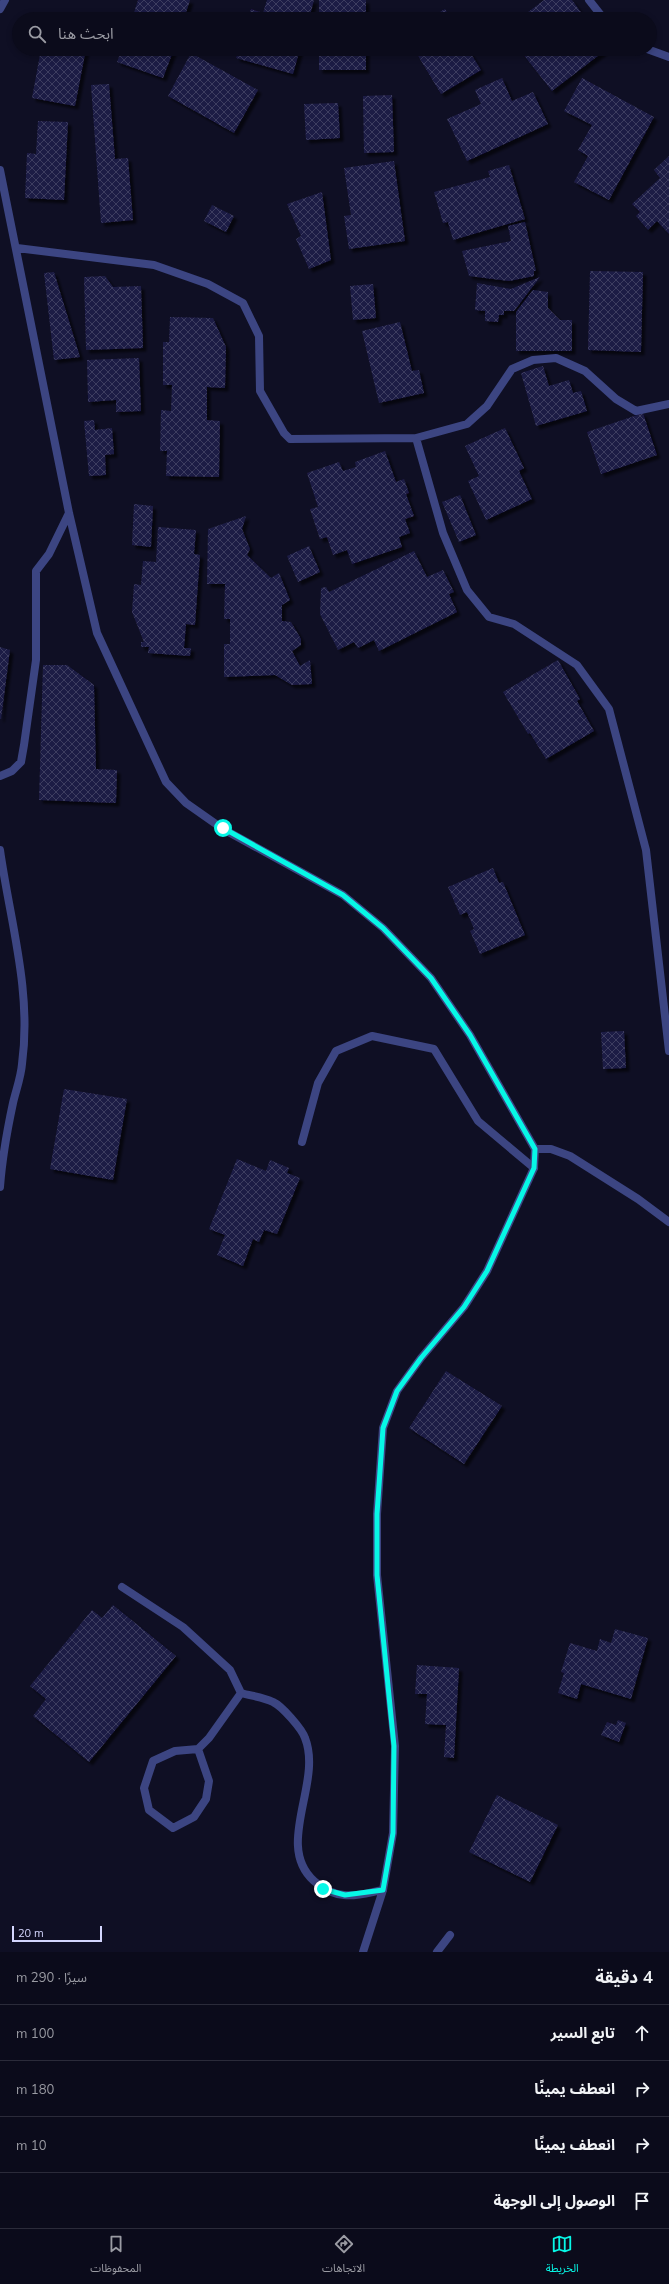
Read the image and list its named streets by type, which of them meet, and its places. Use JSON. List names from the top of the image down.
{
  "scale_bar": "20 m",
  "page": {
    "search": "ابحث هنا",
    "scale": "20 m",
    "heading": ["4 دقيقة", "سيرًا · 290 m"],
    "list": [
      ["تابع السير", "100 m"],
      ["انعطف يمينًا", "180 m"],
      ["انعطف يمينًا", "10 m"],
      "الوصول إلى الوجهة"
    ],
    "nav": ["الخريطة", "الاتجاهات", "المحفوظات"]
  }
}
